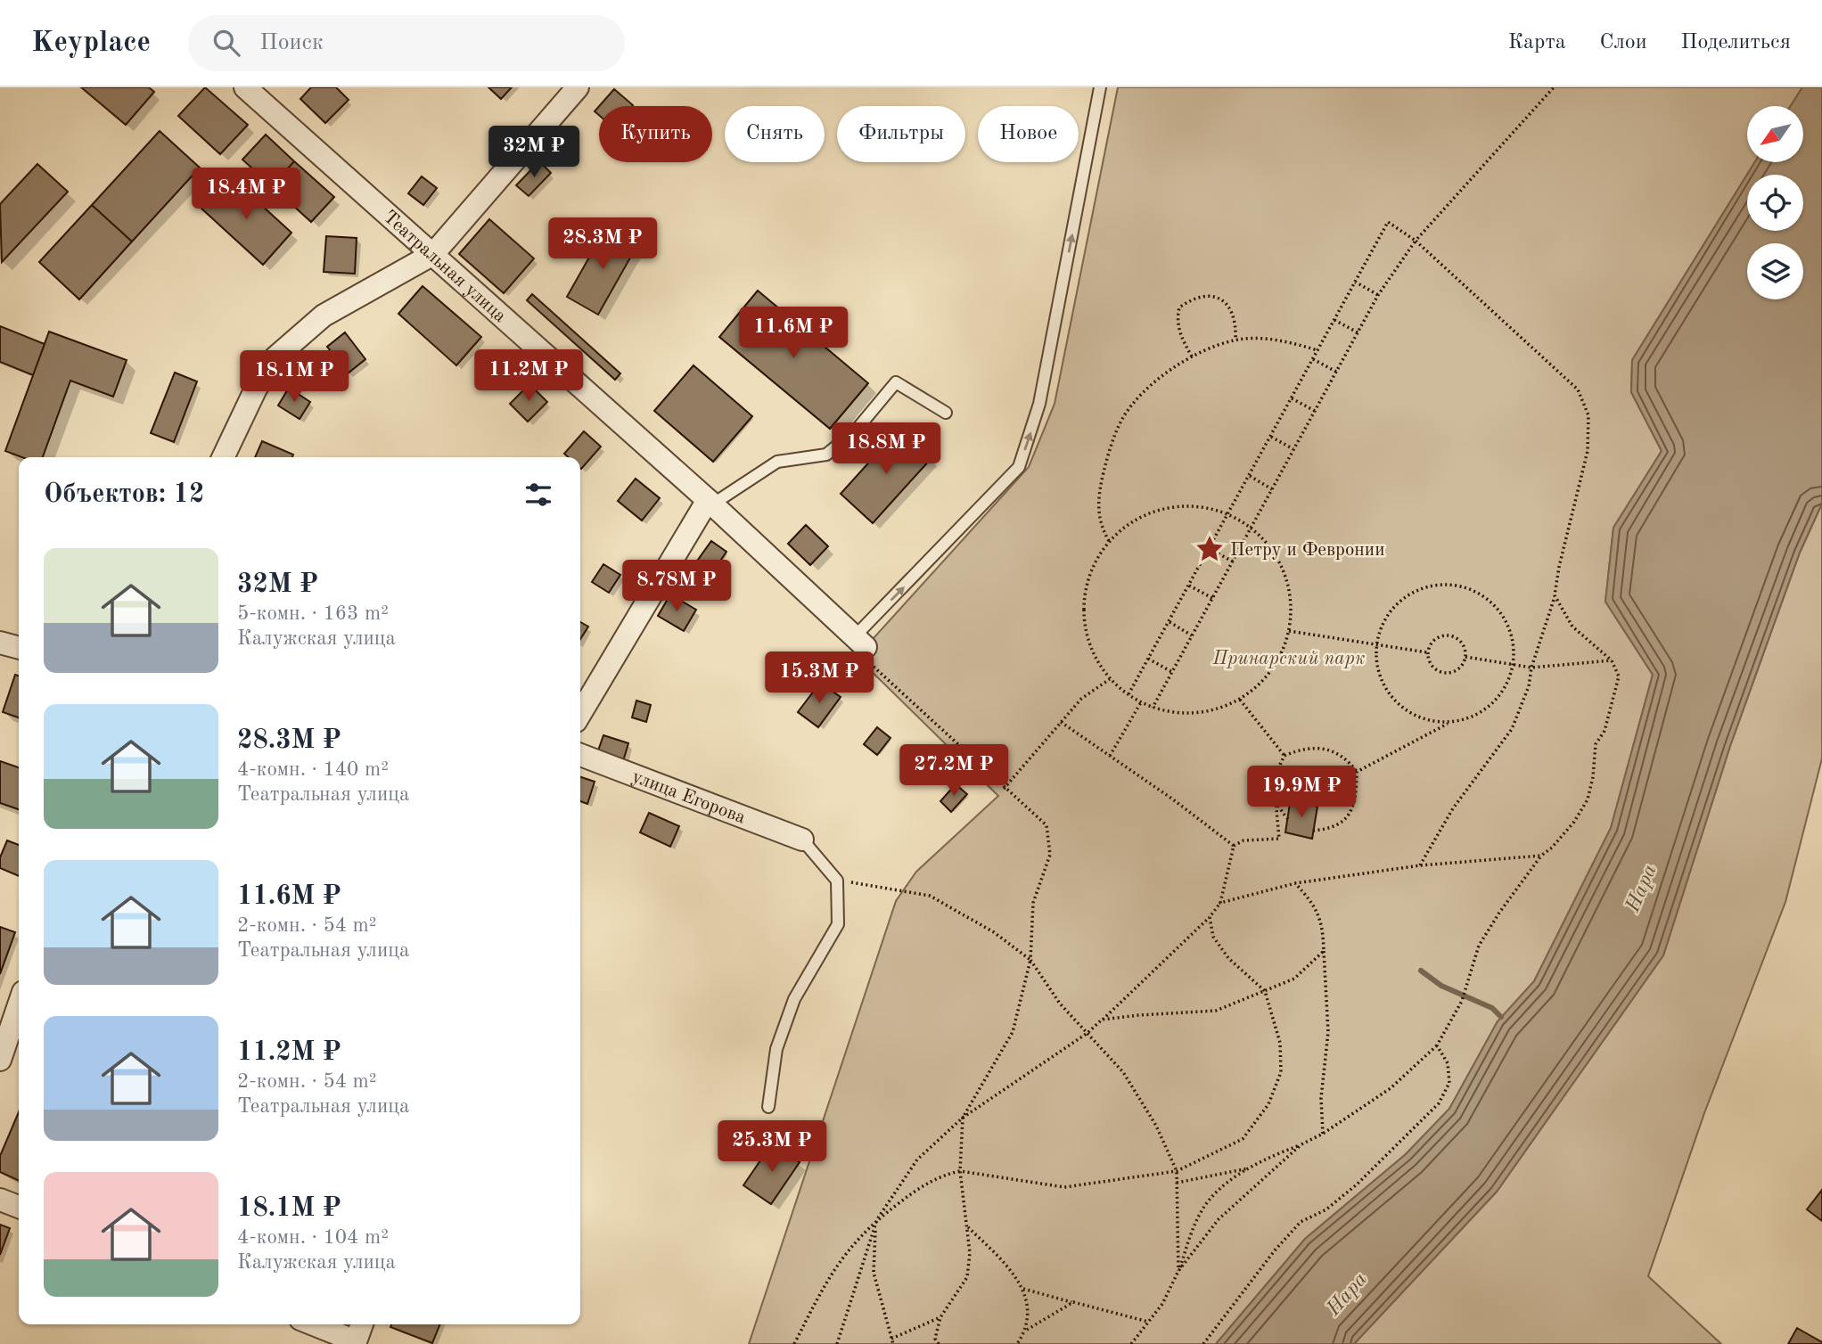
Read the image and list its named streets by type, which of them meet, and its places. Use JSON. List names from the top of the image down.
{
  "streets": {
    "street": ["Театральная улица", "улица Егорова"]
  },
  "water": ["Нара"],
  "parks": ["Принарский парк"],
  "places": {
    "place": ["Петру и Февронии"]
  },
  "north": "bottom left",
  "page": {
    "header": "Keyplace",
    "search": "Поиск",
    "nav": ["Карта", "Слои", "Поделиться"],
    "chip": [
      "Купить",
      "Снять",
      "Фильтры",
      "Новое"
    ],
    "price": [
      "32M ₽",
      "18.4M ₽",
      "28.3M ₽",
      "11.6M ₽",
      "11.2M ₽",
      "18.1M ₽",
      "18.8M ₽",
      "8.78M ₽",
      "15.3M ₽",
      "27.2M ₽",
      "19.9M ₽",
      "25.3M ₽"
    ],
    "heading": "Объектов: 12",
    "list": [
      {
        "name": "32M ₽",
        "note": "5-комн. · 163 m² · Калужская улица"
      },
      {
        "name": "28.3M ₽",
        "note": "4-комн. · 140 m² · Театральная улица"
      },
      {
        "name": "11.6M ₽",
        "note": "2-комн. · 54 m² · Театральная улица"
      },
      {
        "name": "11.2M ₽",
        "note": "2-комн. · 54 m² · Театральная улица"
      },
      {
        "name": "18.1M ₽",
        "note": "4-комн. · 104 m² · Калужская улица"
      }
    ]
  }
}
